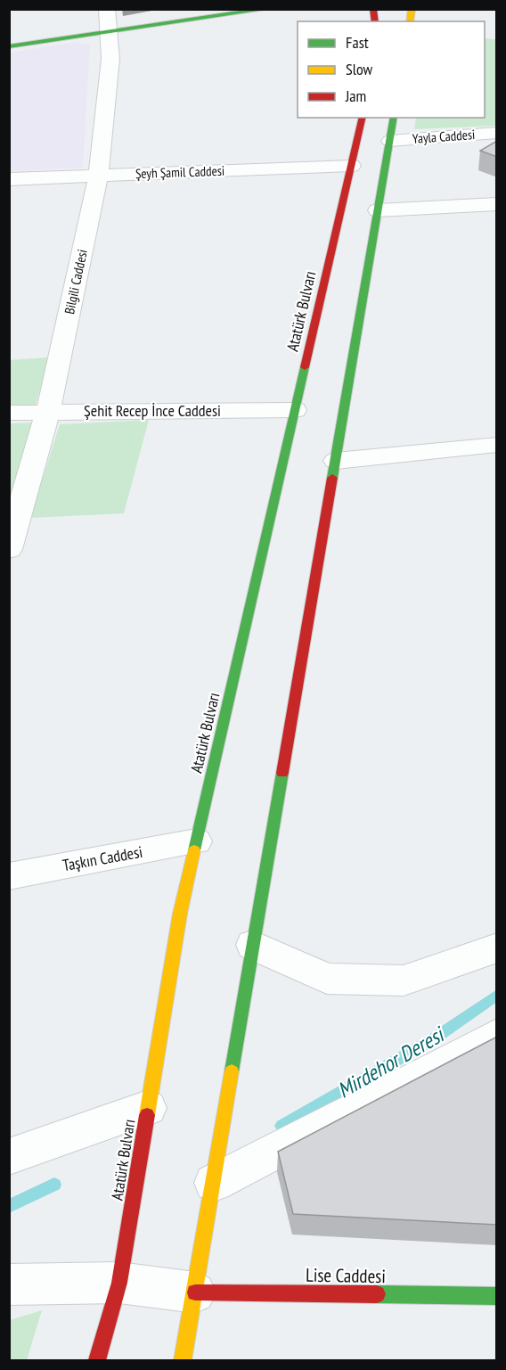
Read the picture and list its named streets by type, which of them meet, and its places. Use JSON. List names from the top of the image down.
{
  "streets": {
    "main road": ["Atatürk Bulvarı", "Lise Caddesi"],
    "street": [
      "Yayla Caddesi",
      "Şeyh Şamil Caddesi",
      "Bilgili Caddesi",
      "Şehit Recep İnce Caddesi",
      "Taşkın Caddesi"
    ]
  },
  "crossings": [
    ["Şeyh Şamil Caddesi", "Bilgili Caddesi"],
    ["Şeyh Şamil Caddesi", "Atatürk Bulvarı"],
    ["Bilgili Caddesi", "Şehit Recep İnce Caddesi"],
    ["Atatürk Bulvarı", "Şehit Recep İnce Caddesi"],
    ["Atatürk Bulvarı", "Taşkın Caddesi"]
  ],
  "water": ["Mirdehor Deresi"],
  "legend": ["Fast", "Slow", "Jam"]
}
